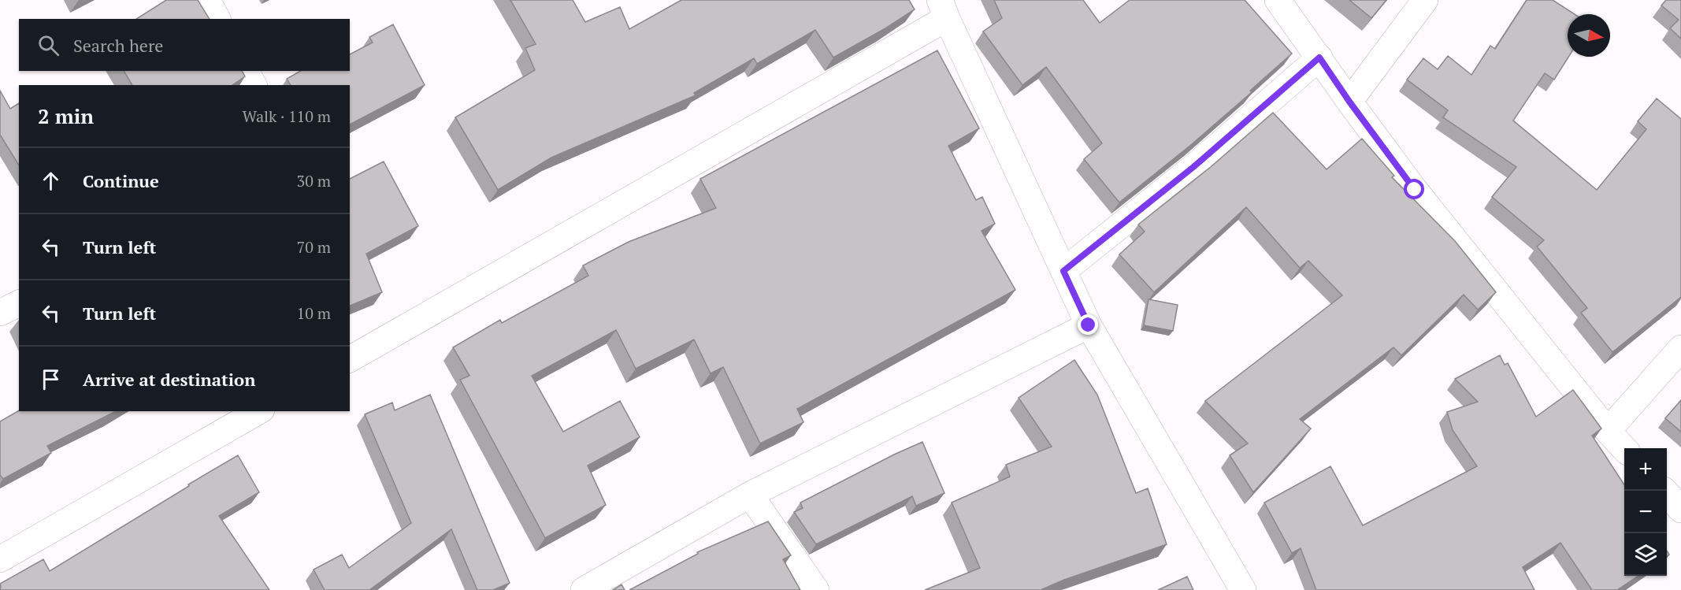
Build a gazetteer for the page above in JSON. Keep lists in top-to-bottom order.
{
  "north": "right",
  "page": {
    "search": "Search here",
    "heading": ["2 min", "Walk · 110 m"],
    "list": [
      ["Continue", "30 m"],
      ["Turn left", "70 m"],
      ["Turn left", "10 m"],
      "Arrive at destination"
    ],
    "map_buttons": ["+", "−"]
  }
}
